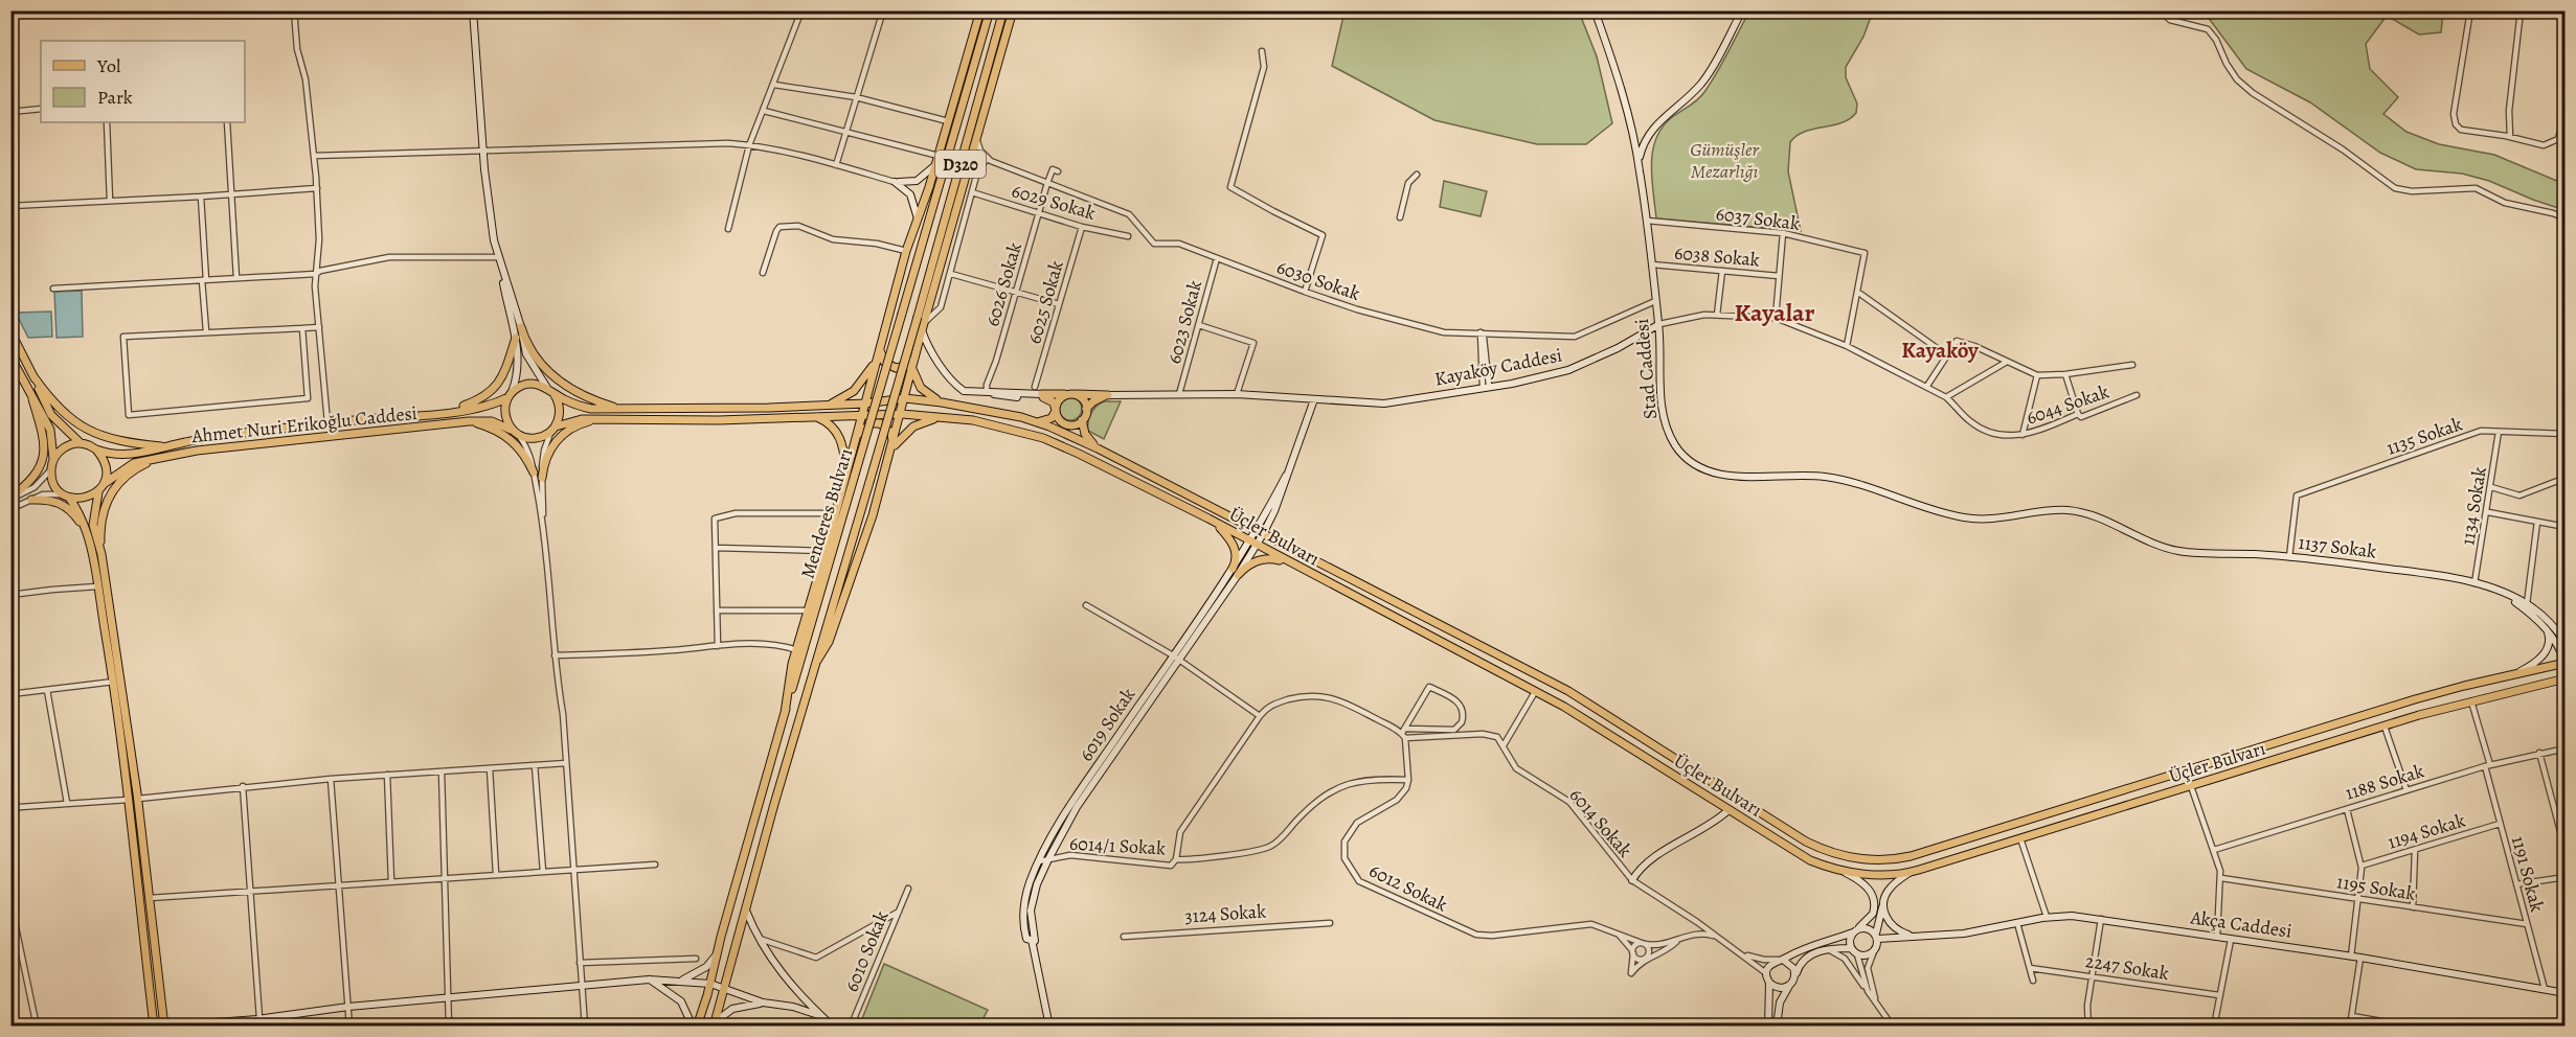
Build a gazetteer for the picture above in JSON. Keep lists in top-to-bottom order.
{
  "streets": {
    "main road": [
      "D320",
      "Ahmet Nuri Erikoğlu Caddesi",
      "Menderes Bulvarı",
      "Üçler Bulvarı"
    ],
    "street": [
      "6029 Sokak",
      "6037 Sokak",
      "6038 Sokak",
      "6030 Sokak",
      "6026 Sokak",
      "6025 Sokak",
      "6023 Sokak",
      "Kayaköy Caddesi",
      "Stad Caddesi",
      "6044 Sokak",
      "1135 Sokak",
      "1134 Sokak",
      "1137 Sokak",
      "6019 Sokak",
      "1188 Sokak",
      "6014 Sokak",
      "1194 Sokak",
      "6014/1 Sokak",
      "1191 Sokak",
      "6012 Sokak",
      "1195 Sokak",
      "3124 Sokak",
      "Akça Caddesi",
      "6010 Sokak",
      "2247 Sokak"
    ]
  },
  "crossings": [
    ["6029 Sokak", "6026 Sokak"],
    ["6029 Sokak", "6025 Sokak"],
    ["6037 Sokak", "Stad Caddesi"],
    ["6038 Sokak", "Stad Caddesi"],
    ["6030 Sokak", "6026 Sokak"],
    ["6030 Sokak", "6023 Sokak"],
    ["6030 Sokak", "Stad Caddesi"],
    ["6023 Sokak", "Kayaköy Caddesi"],
    ["Kayaköy Caddesi", "Stad Caddesi"],
    ["Kayaköy Caddesi", "6044 Sokak"],
    ["Kayaköy Caddesi", "6019 Sokak"],
    ["Stad Caddesi", "1137 Sokak"],
    ["1135 Sokak", "1134 Sokak"],
    ["1135 Sokak", "1137 Sokak"],
    ["1134 Sokak", "1137 Sokak"],
    ["Üçler Bulvarı", "6019 Sokak"],
    ["Üçler Bulvarı", "1191 Sokak"],
    ["6019 Sokak", "6014/1 Sokak"],
    ["1188 Sokak", "1191 Sokak"],
    ["6014 Sokak", "6012 Sokak"],
    ["1194 Sokak", "1191 Sokak"],
    ["1191 Sokak", "1195 Sokak"],
    ["1191 Sokak", "Akça Caddesi"]
  ],
  "districts": ["Kayalar", "Kayaköy"],
  "parks": ["Gümüşler Mezarlığı"],
  "legend": ["Yol", "Park"]
}
